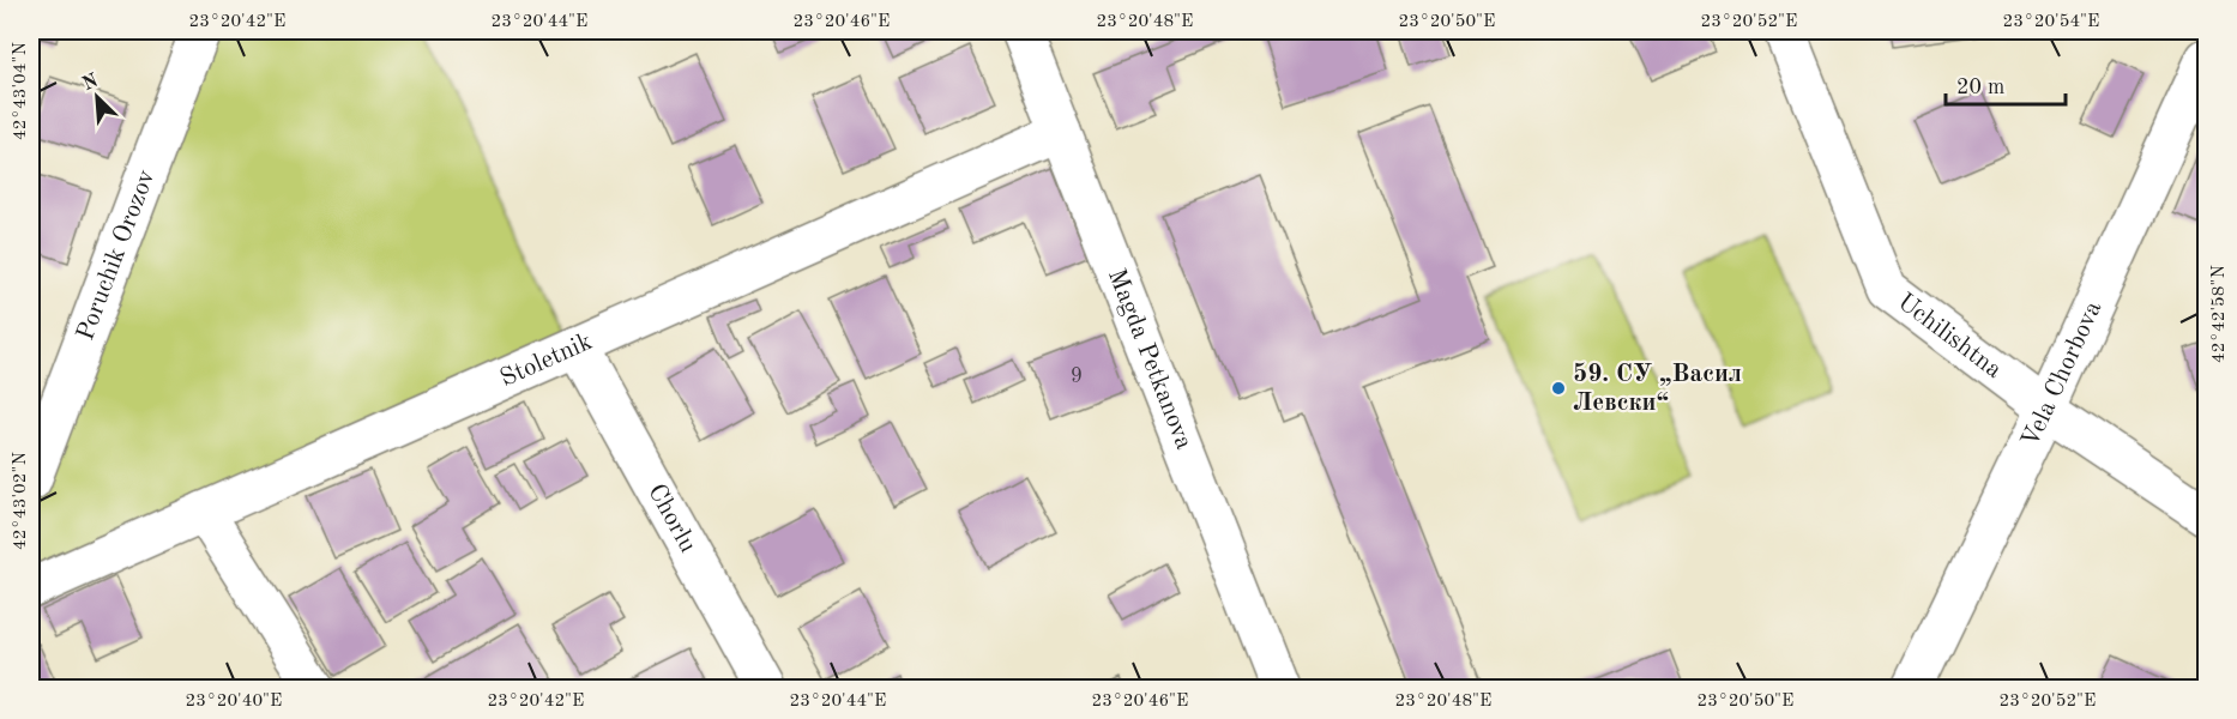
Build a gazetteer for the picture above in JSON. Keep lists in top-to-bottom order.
{
  "streets": {
    "street": [
      "Poruchik Orozov",
      "Uchilishtna",
      "Stoletnik",
      "Magda Petkanova",
      "Vela Chorbova",
      "Chorlu"
    ]
  },
  "crossings": [
    ["Uchilishtna", "Vela Chorbova"],
    ["Stoletnik", "Magda Petkanova"],
    ["Stoletnik", "Chorlu"]
  ],
  "places": ["59. СУ „Васил Левски“"],
  "house_numbers": ["9"],
  "scale_bar": "20 m",
  "north": "top left",
  "coordinates": [
    "23°20'42\"E",
    "23°20'44\"E",
    "23°20'46\"E",
    "23°20'48\"E",
    "23°20'50\"E",
    "23°20'52\"E",
    "23°20'54\"E",
    "42°43'04\"N",
    "42°42'58\"N",
    "42°43'02\"N",
    "23°20'40\"E"
  ]
}
